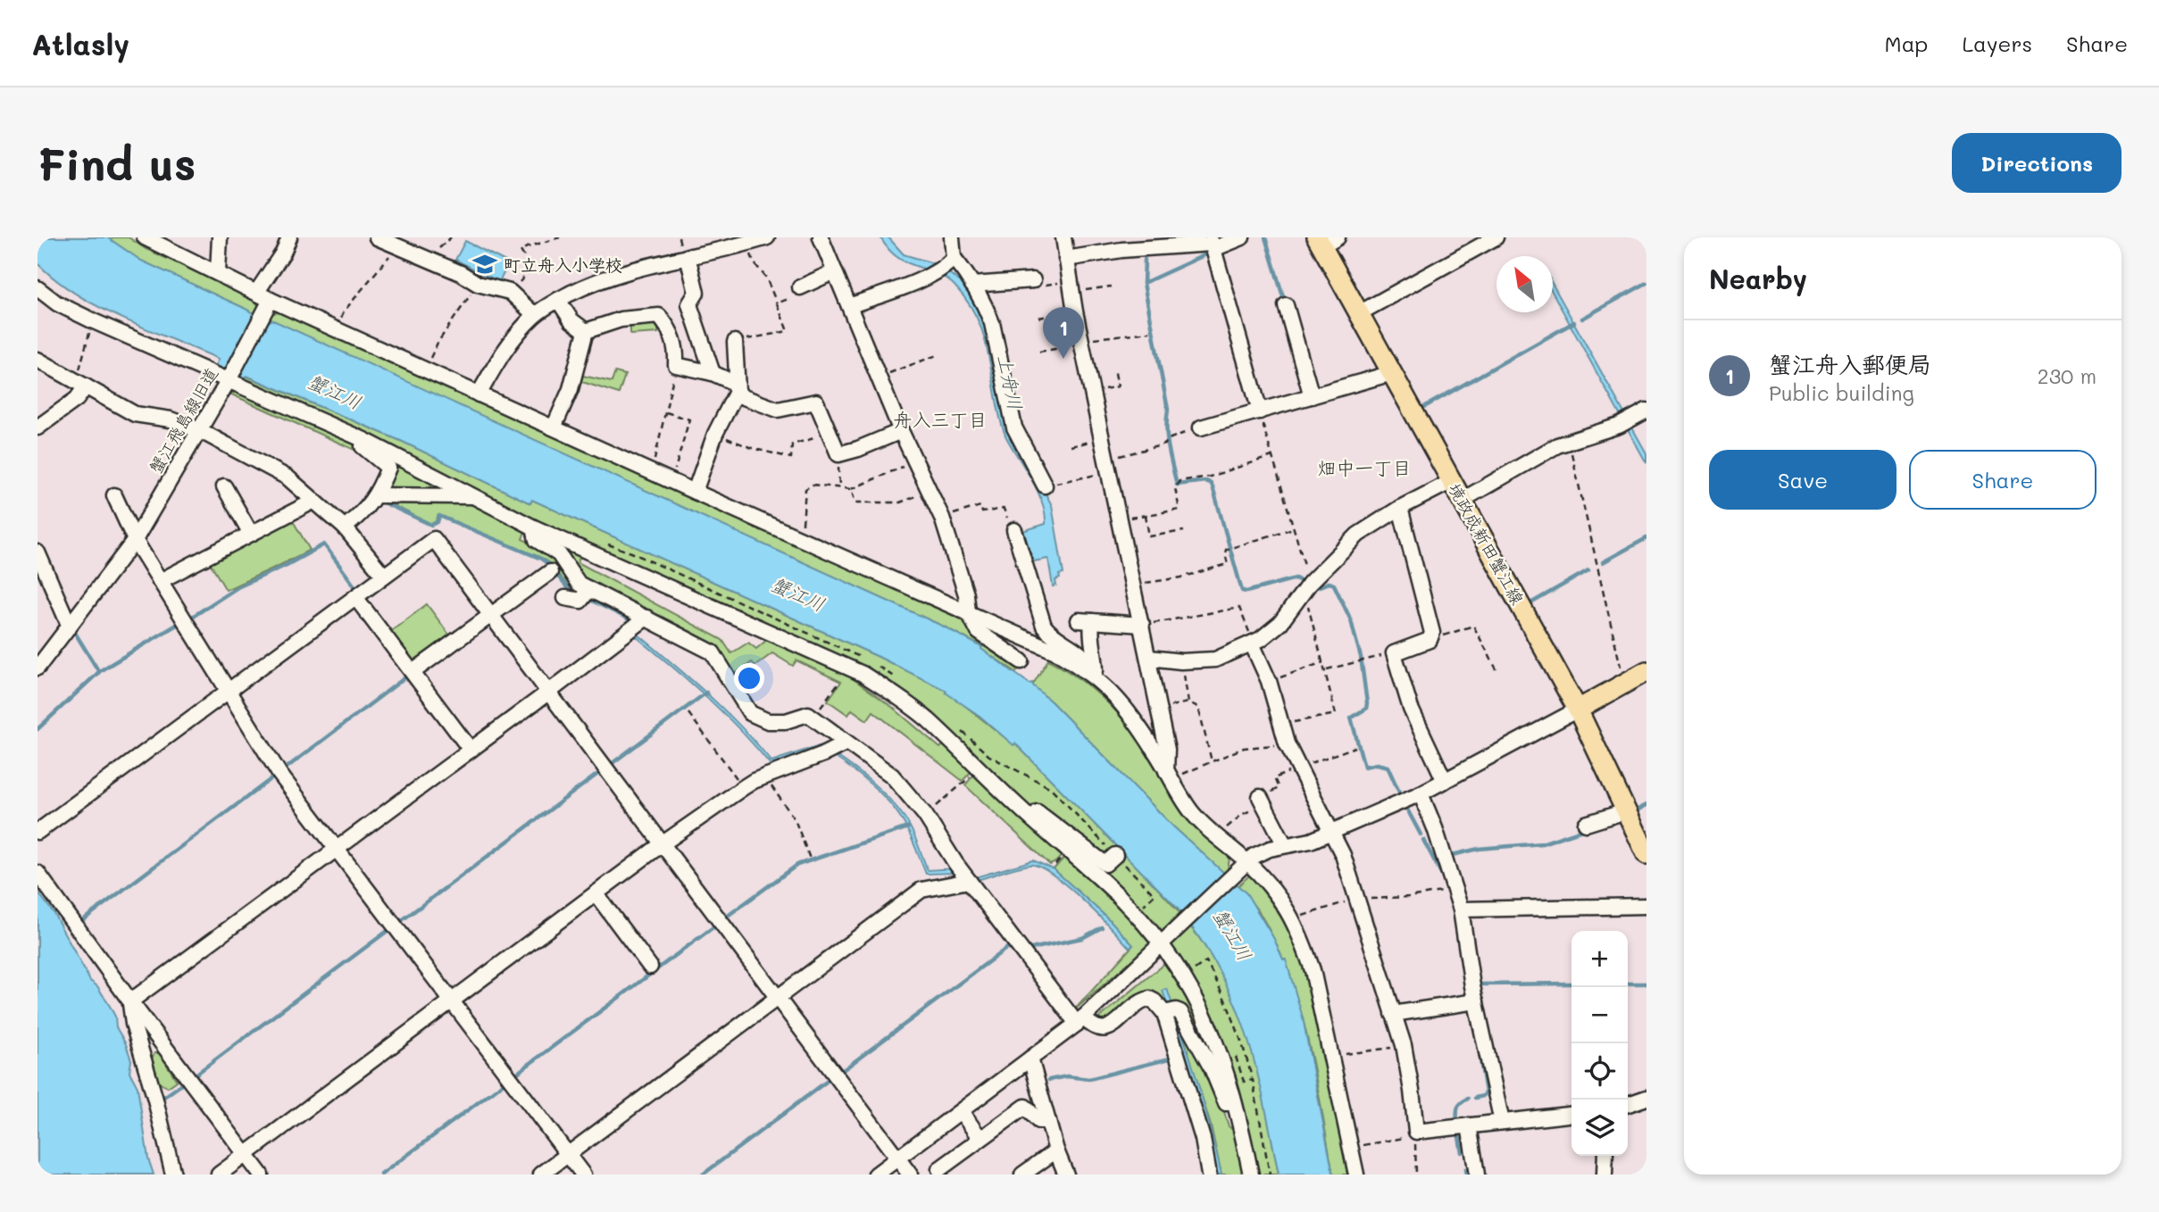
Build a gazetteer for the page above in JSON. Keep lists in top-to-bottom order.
{
  "streets": {
    "main road": ["境政成新田蟹江線"],
    "street": ["蟹江飛島線旧道"]
  },
  "districts": ["舟入三丁目", "畑中一丁目"],
  "water": ["上舟川", "蟹江川"],
  "places": {
    "school or university": ["町立舟入小学校"]
  },
  "north": "top left",
  "page": {
    "header": "Atlasly",
    "nav": ["Map", "Layers", "Share"],
    "buttons": [
      "Directions",
      ["Save", "Share"]
    ],
    "title": "Find us",
    "heading": "Nearby",
    "pins": "1",
    "list": [
      {
        "mark": "1",
        "name": "蟹江舟入郵便局",
        "note": "Public building",
        "value": "230 m"
      }
    ],
    "map_buttons": ["+", "−"]
  }
}
